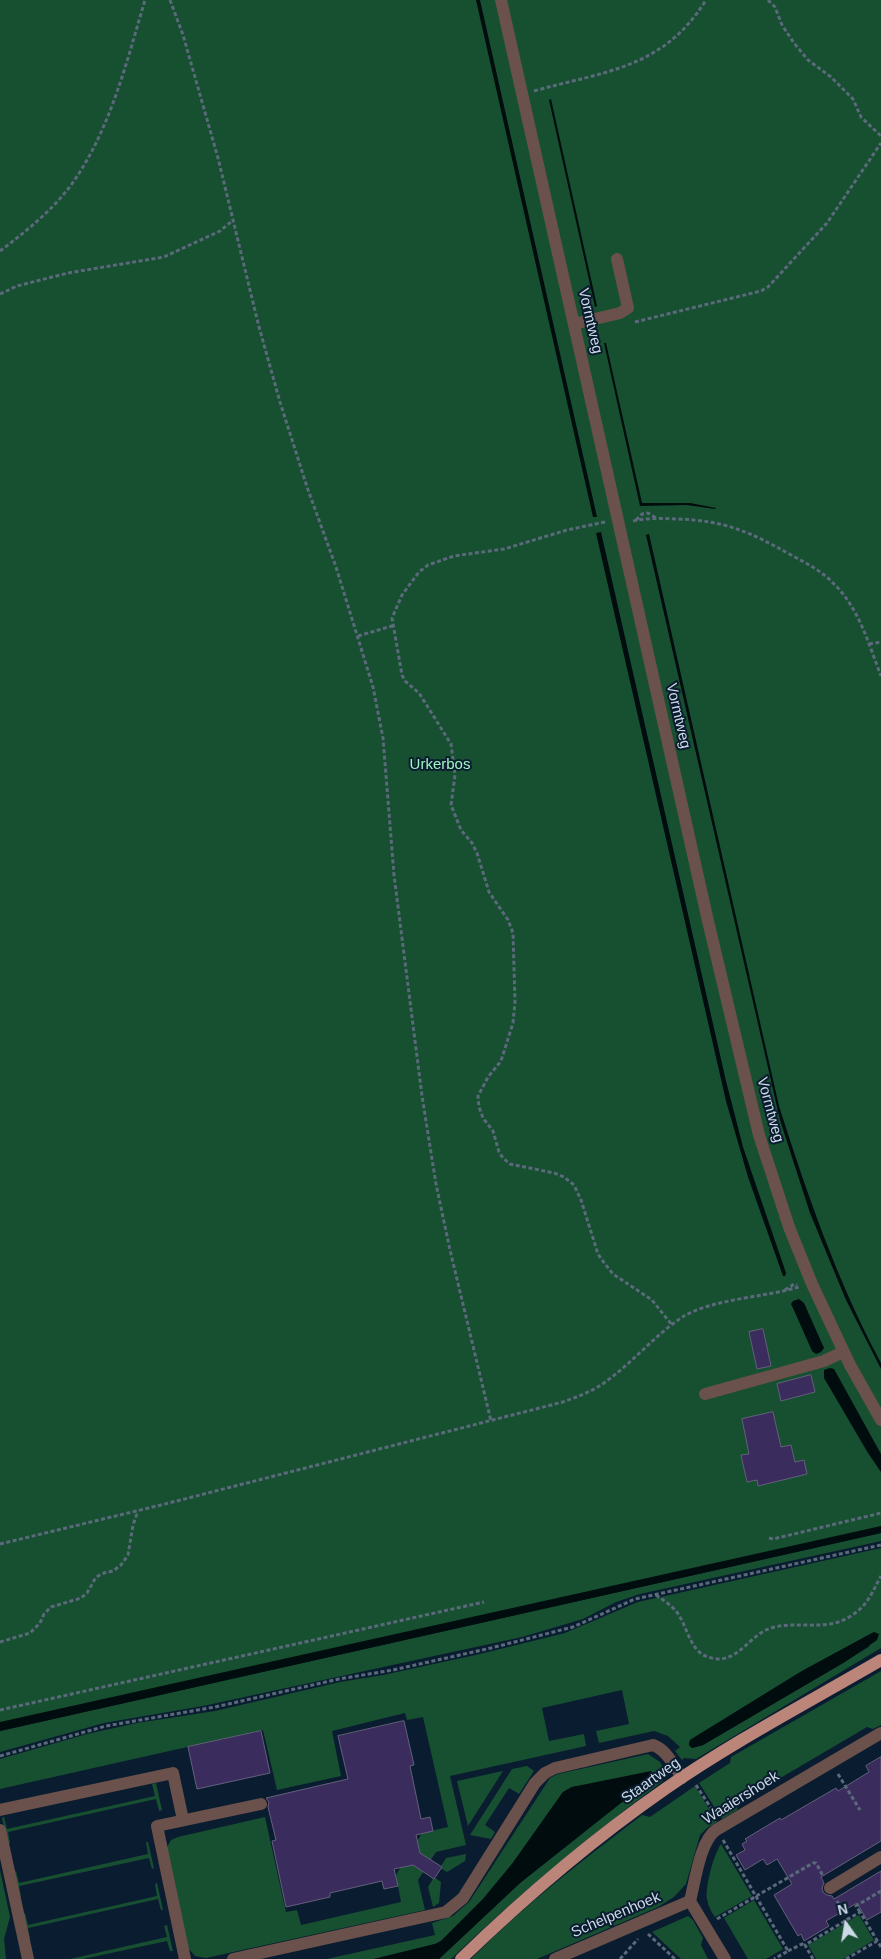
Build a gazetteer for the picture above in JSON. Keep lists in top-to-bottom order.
{
  "streets": {
    "main road": ["Staartweg"],
    "street": ["Vormtweg", "Waaiershoek", "Schelpenhoek"]
  },
  "crossings": [
    ["Waaiershoek", "Schelpenhoek"]
  ],
  "parks": ["Urkerbos"],
  "north": "top"
}
